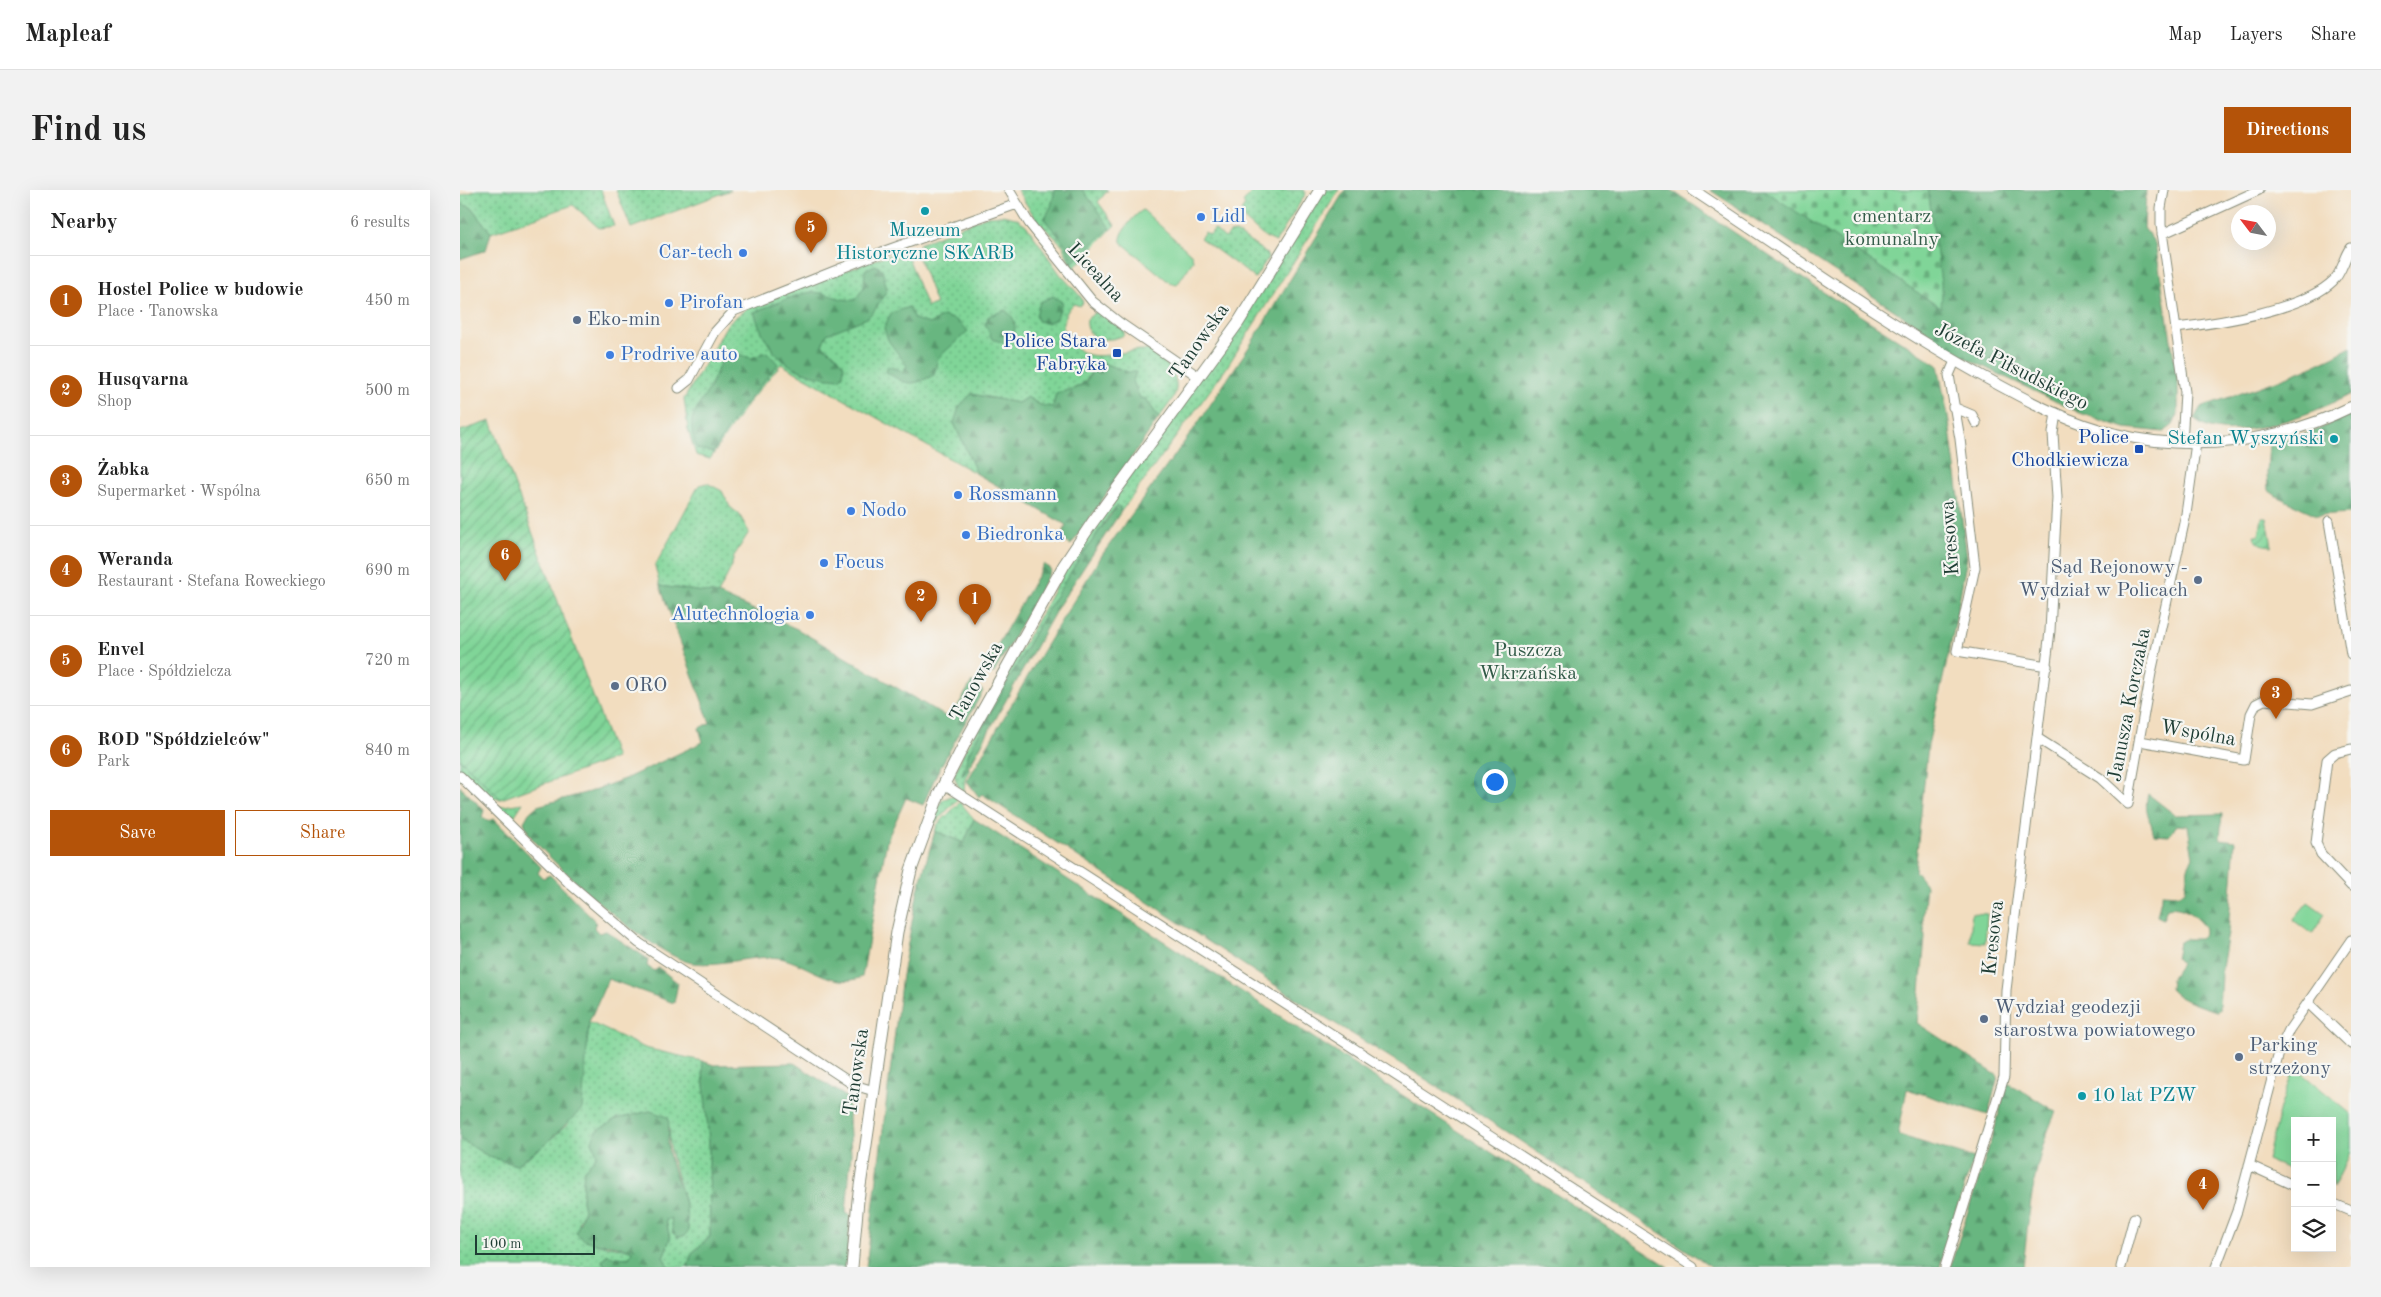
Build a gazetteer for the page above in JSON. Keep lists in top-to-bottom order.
{
  "streets": {
    "main road": ["Tanowska"],
    "street": [
      "Licealna",
      "Józefa Piłsudskiego",
      "Kresowa",
      "Janusza Korczaka",
      "Wspólna"
    ]
  },
  "crossings": [
    ["Licealna", "Tanowska"],
    ["Józefa Piłsudskiego", "Kresowa"],
    ["Józefa Piłsudskiego", "Janusza Korczaka"],
    ["Kresowa", "Janusza Korczaka"],
    ["Janusza Korczaka", "Wspólna"]
  ],
  "parks": ["cmentarz komunalny", "Puszcza Wkrzańska"],
  "places": {
    "other": [
      "Muzeum Historyczne SKARB",
      "Lidl",
      "Car-tech",
      "Pirofan",
      "Eko-min",
      "Prodrive auto",
      "Stefan Wyszyński",
      "Rossmann",
      "Nodo",
      "Biedronka",
      "Focus",
      "Sąd Rejonowy - Wydział w Policach",
      "Alutechnologia",
      "ORO",
      "Wydział geodezji starostwa powiatowego",
      "Parking strzeżony",
      "10 lat PZW"
    ],
    "transit": ["Police Stara Fabryka", "Police Chodkiewicza"]
  },
  "scale_bar": "100 m",
  "north": "top left",
  "page": {
    "header": "Mapleaf",
    "nav": ["Map", "Layers", "Share"],
    "buttons": [
      "Directions",
      ["Save", "Share"]
    ],
    "title": "Find us",
    "heading": ["Nearby", "6 results"],
    "pins": [
      "5",
      "6",
      "2",
      "1",
      "3",
      "4"
    ],
    "list": [
      {
        "mark": "1",
        "name": "Hostel Police w budowie",
        "note": "Place · Tanowska",
        "value": "450 m"
      },
      {
        "mark": "2",
        "name": "Husqvarna",
        "note": "Shop",
        "value": "500 m"
      },
      {
        "mark": "3",
        "name": "Żabka",
        "note": "Supermarket · Wspólna",
        "value": "650 m"
      },
      {
        "mark": "4",
        "name": "Weranda",
        "note": "Restaurant · Stefana Roweckiego",
        "value": "690 m"
      },
      {
        "mark": "5",
        "name": "Envel",
        "note": "Place · Spółdzielcza",
        "value": "720 m"
      },
      {
        "mark": "6",
        "name": "ROD \"Spółdzielców\"",
        "note": "Park",
        "value": "840 m"
      }
    ],
    "map_buttons": ["+", "−"],
    "scale": "100 m"
  }
}
